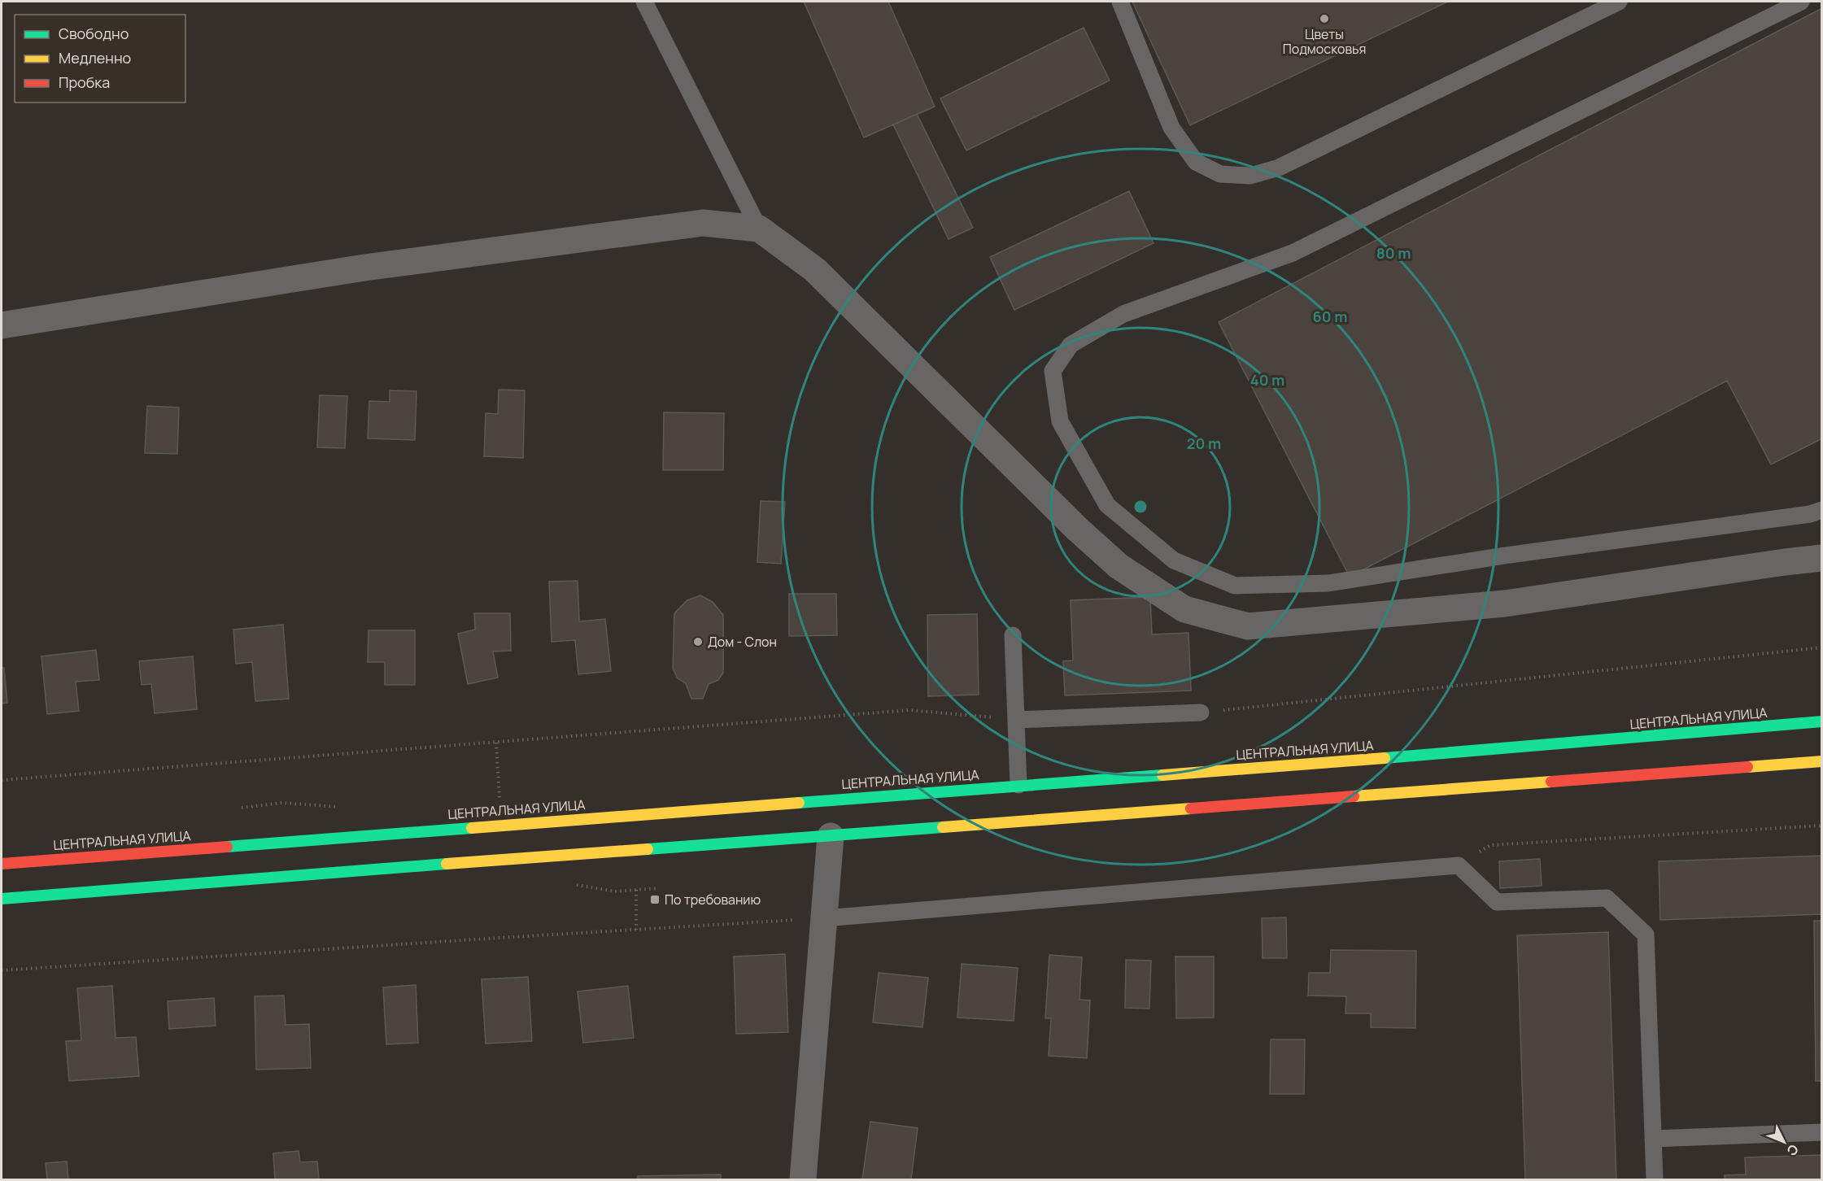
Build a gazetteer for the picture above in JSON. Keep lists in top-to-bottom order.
{
  "streets": {
    "main road": ["ЦЕНТРАЛЬНАЯ УЛИЦА"]
  },
  "places": {
    "other": ["Цветы Подмосковья", "Дом - Слон"],
    "transit": ["По требованию"]
  },
  "legend": ["Свободно", "Медленно", "Пробка"],
  "north": "bottom right",
  "rings": [
    "80 m",
    "60 m",
    "40 m",
    "20 m"
  ]
}
